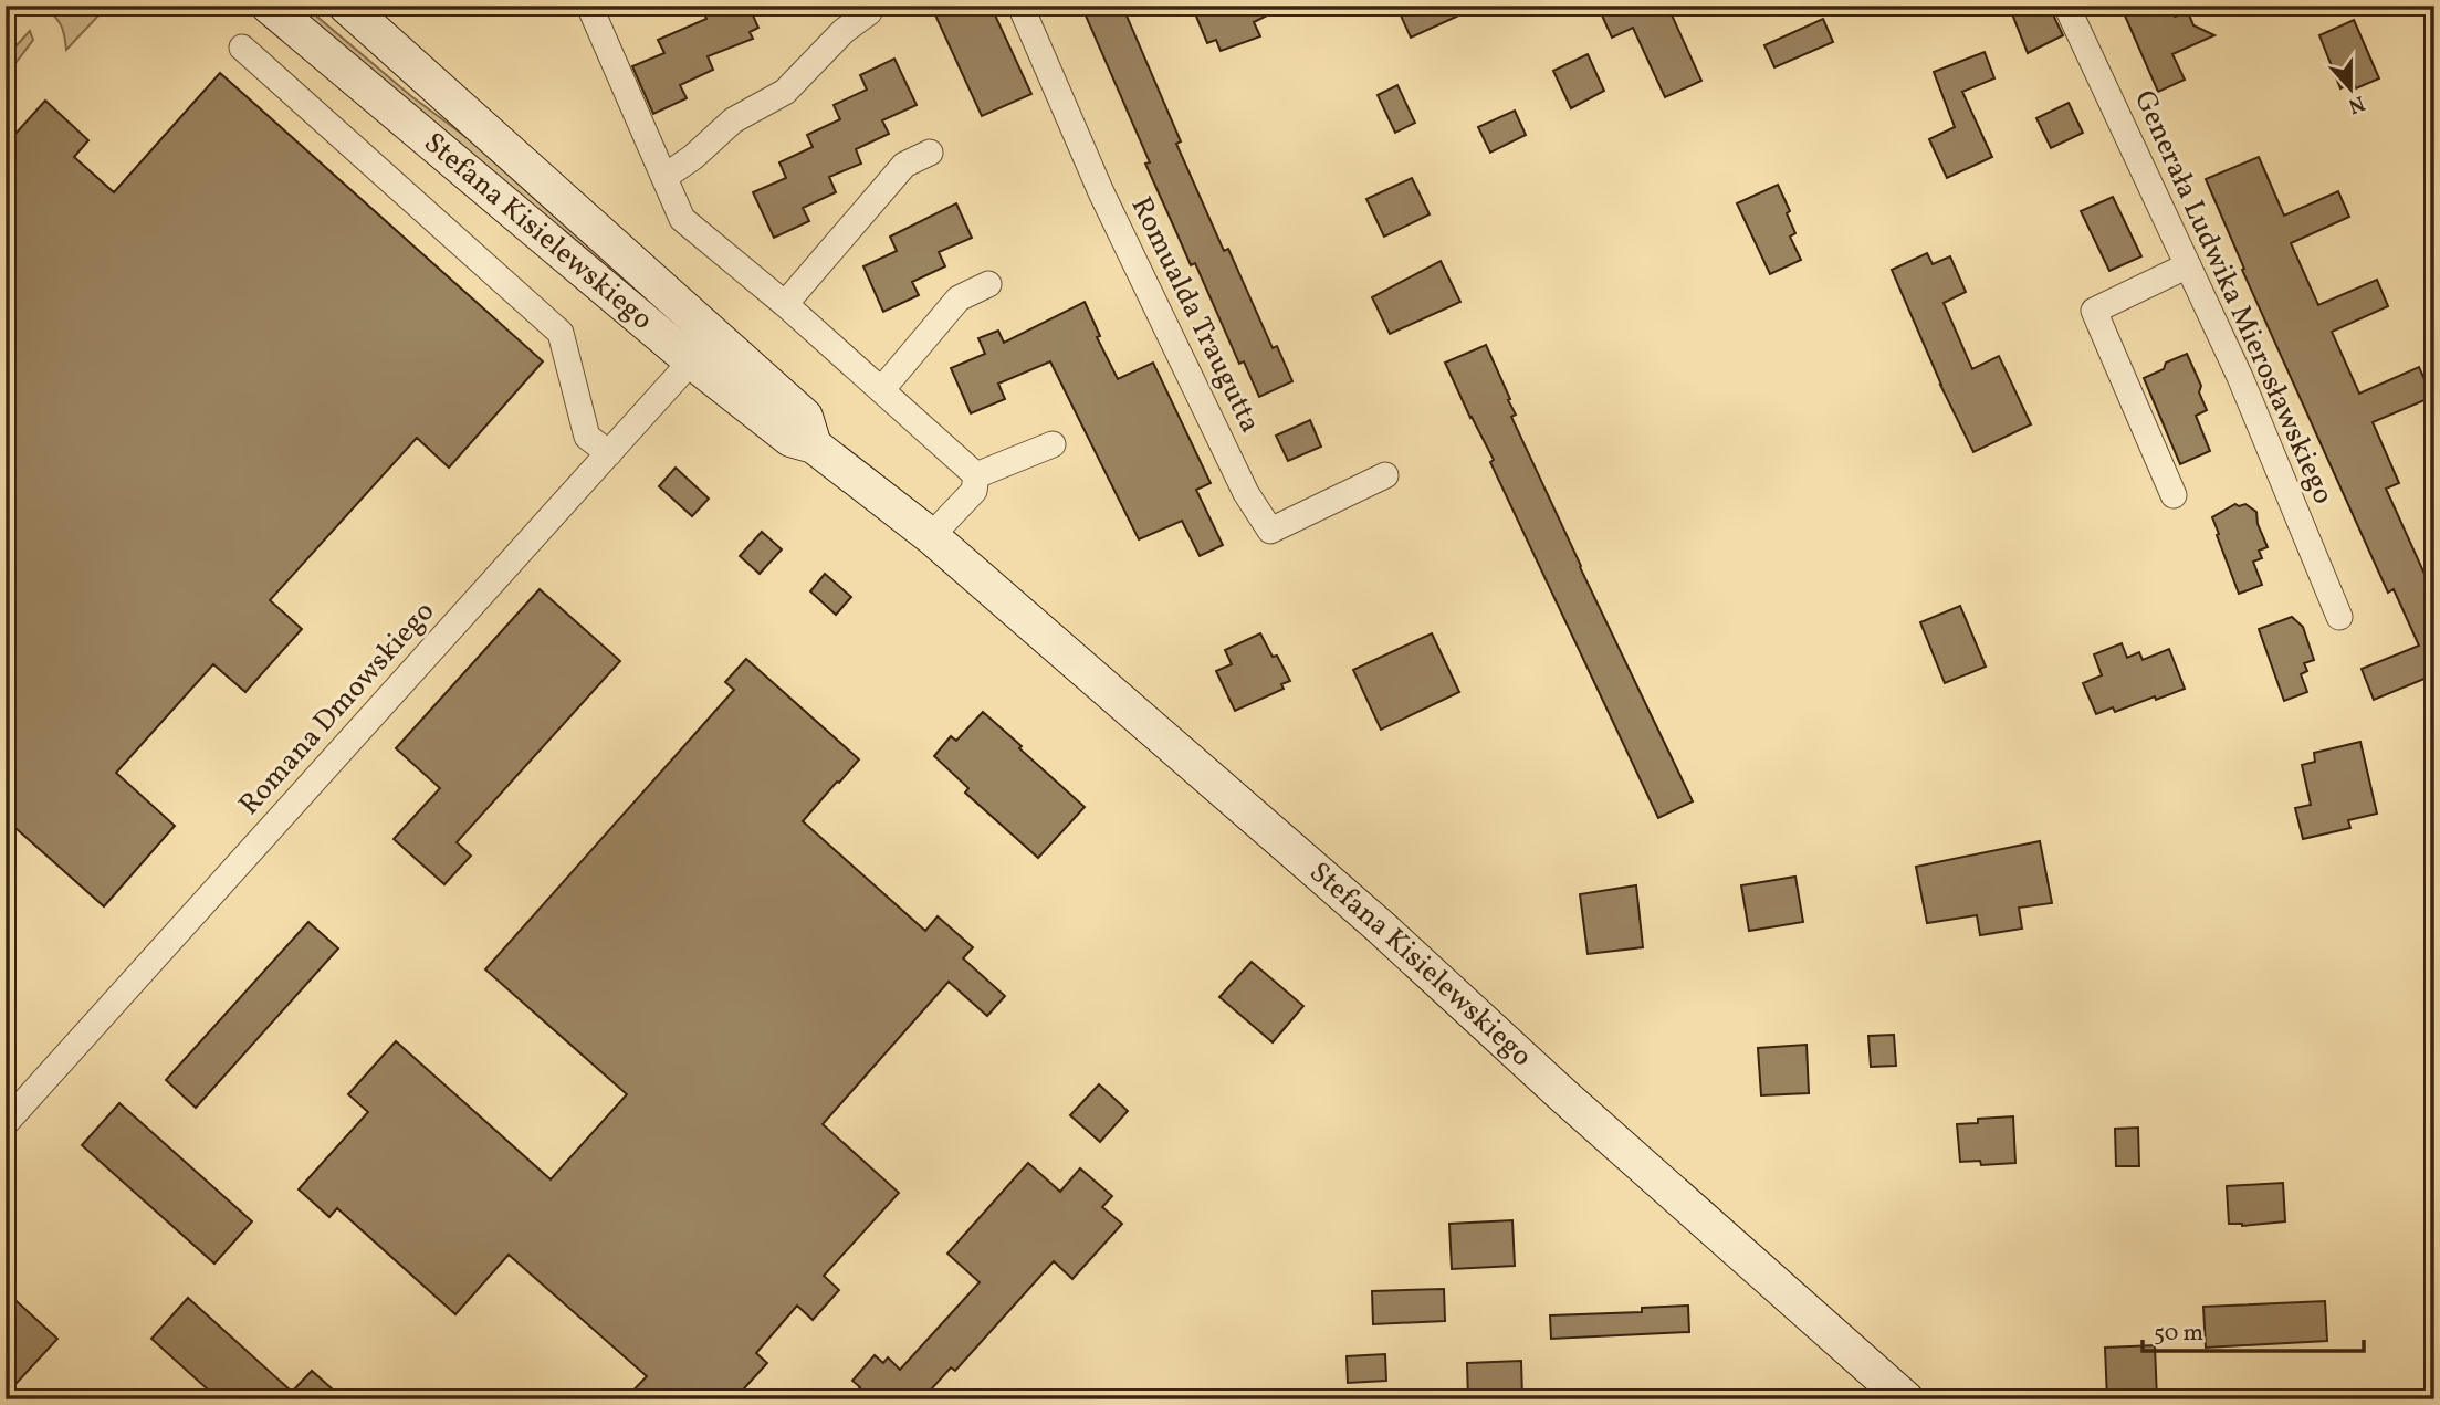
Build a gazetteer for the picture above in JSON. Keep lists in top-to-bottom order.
{
  "streets": {
    "main road": ["Stefana Kisielewskiego"],
    "street": ["Generała Ludwika Mierosławskiego", "Romualda Traugutta", "Romana Dmowskiego"]
  },
  "crossings": [
    ["Stefana Kisielewskiego", "Romana Dmowskiego"]
  ],
  "scale_bar": "50 m",
  "north": "bottom"
}
